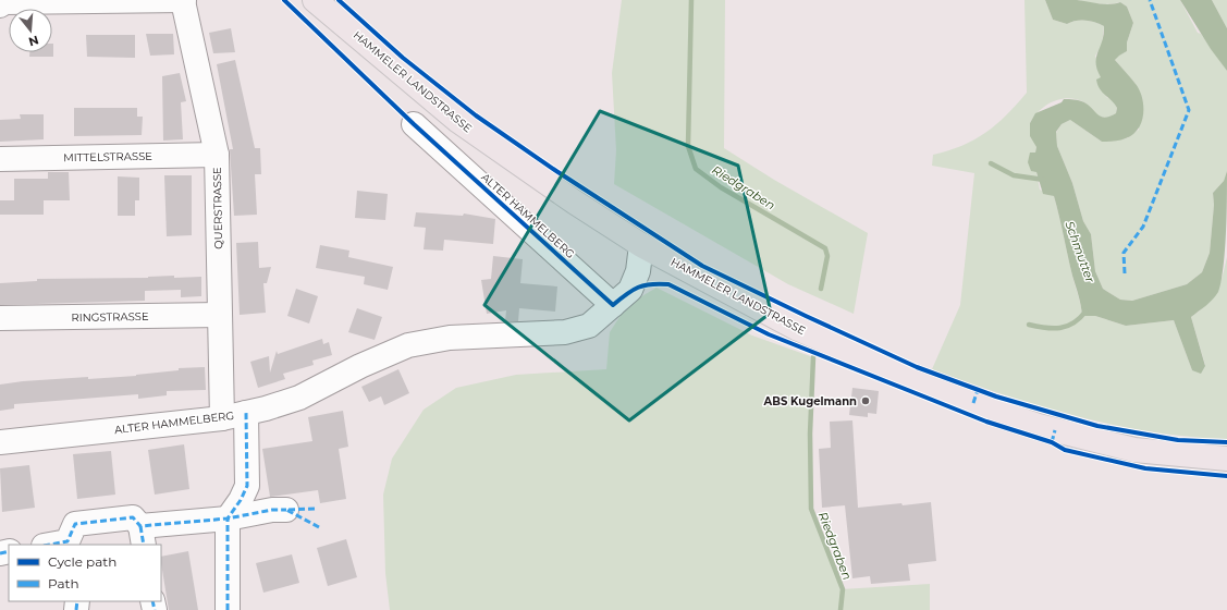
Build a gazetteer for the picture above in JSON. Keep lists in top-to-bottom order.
{
  "streets": {
    "main road": ["HAMMELER LANDSTRASSE"],
    "street": [
      "MITTELSTRASSE",
      "QUERSTRASSE",
      "ALTER HAMMELBERG",
      "RINGSTRASSE"
    ]
  },
  "crossings": [
    ["HAMMELER LANDSTRASSE", "ALTER HAMMELBERG"],
    ["MITTELSTRASSE", "QUERSTRASSE"],
    ["QUERSTRASSE", "ALTER HAMMELBERG"],
    ["QUERSTRASSE", "RINGSTRASSE"]
  ],
  "water": ["Riedgraben", "Schmutter"],
  "places": ["ABS Kugelmann"],
  "legend": ["Cycle path", "Path"],
  "north": "bottom"
}
